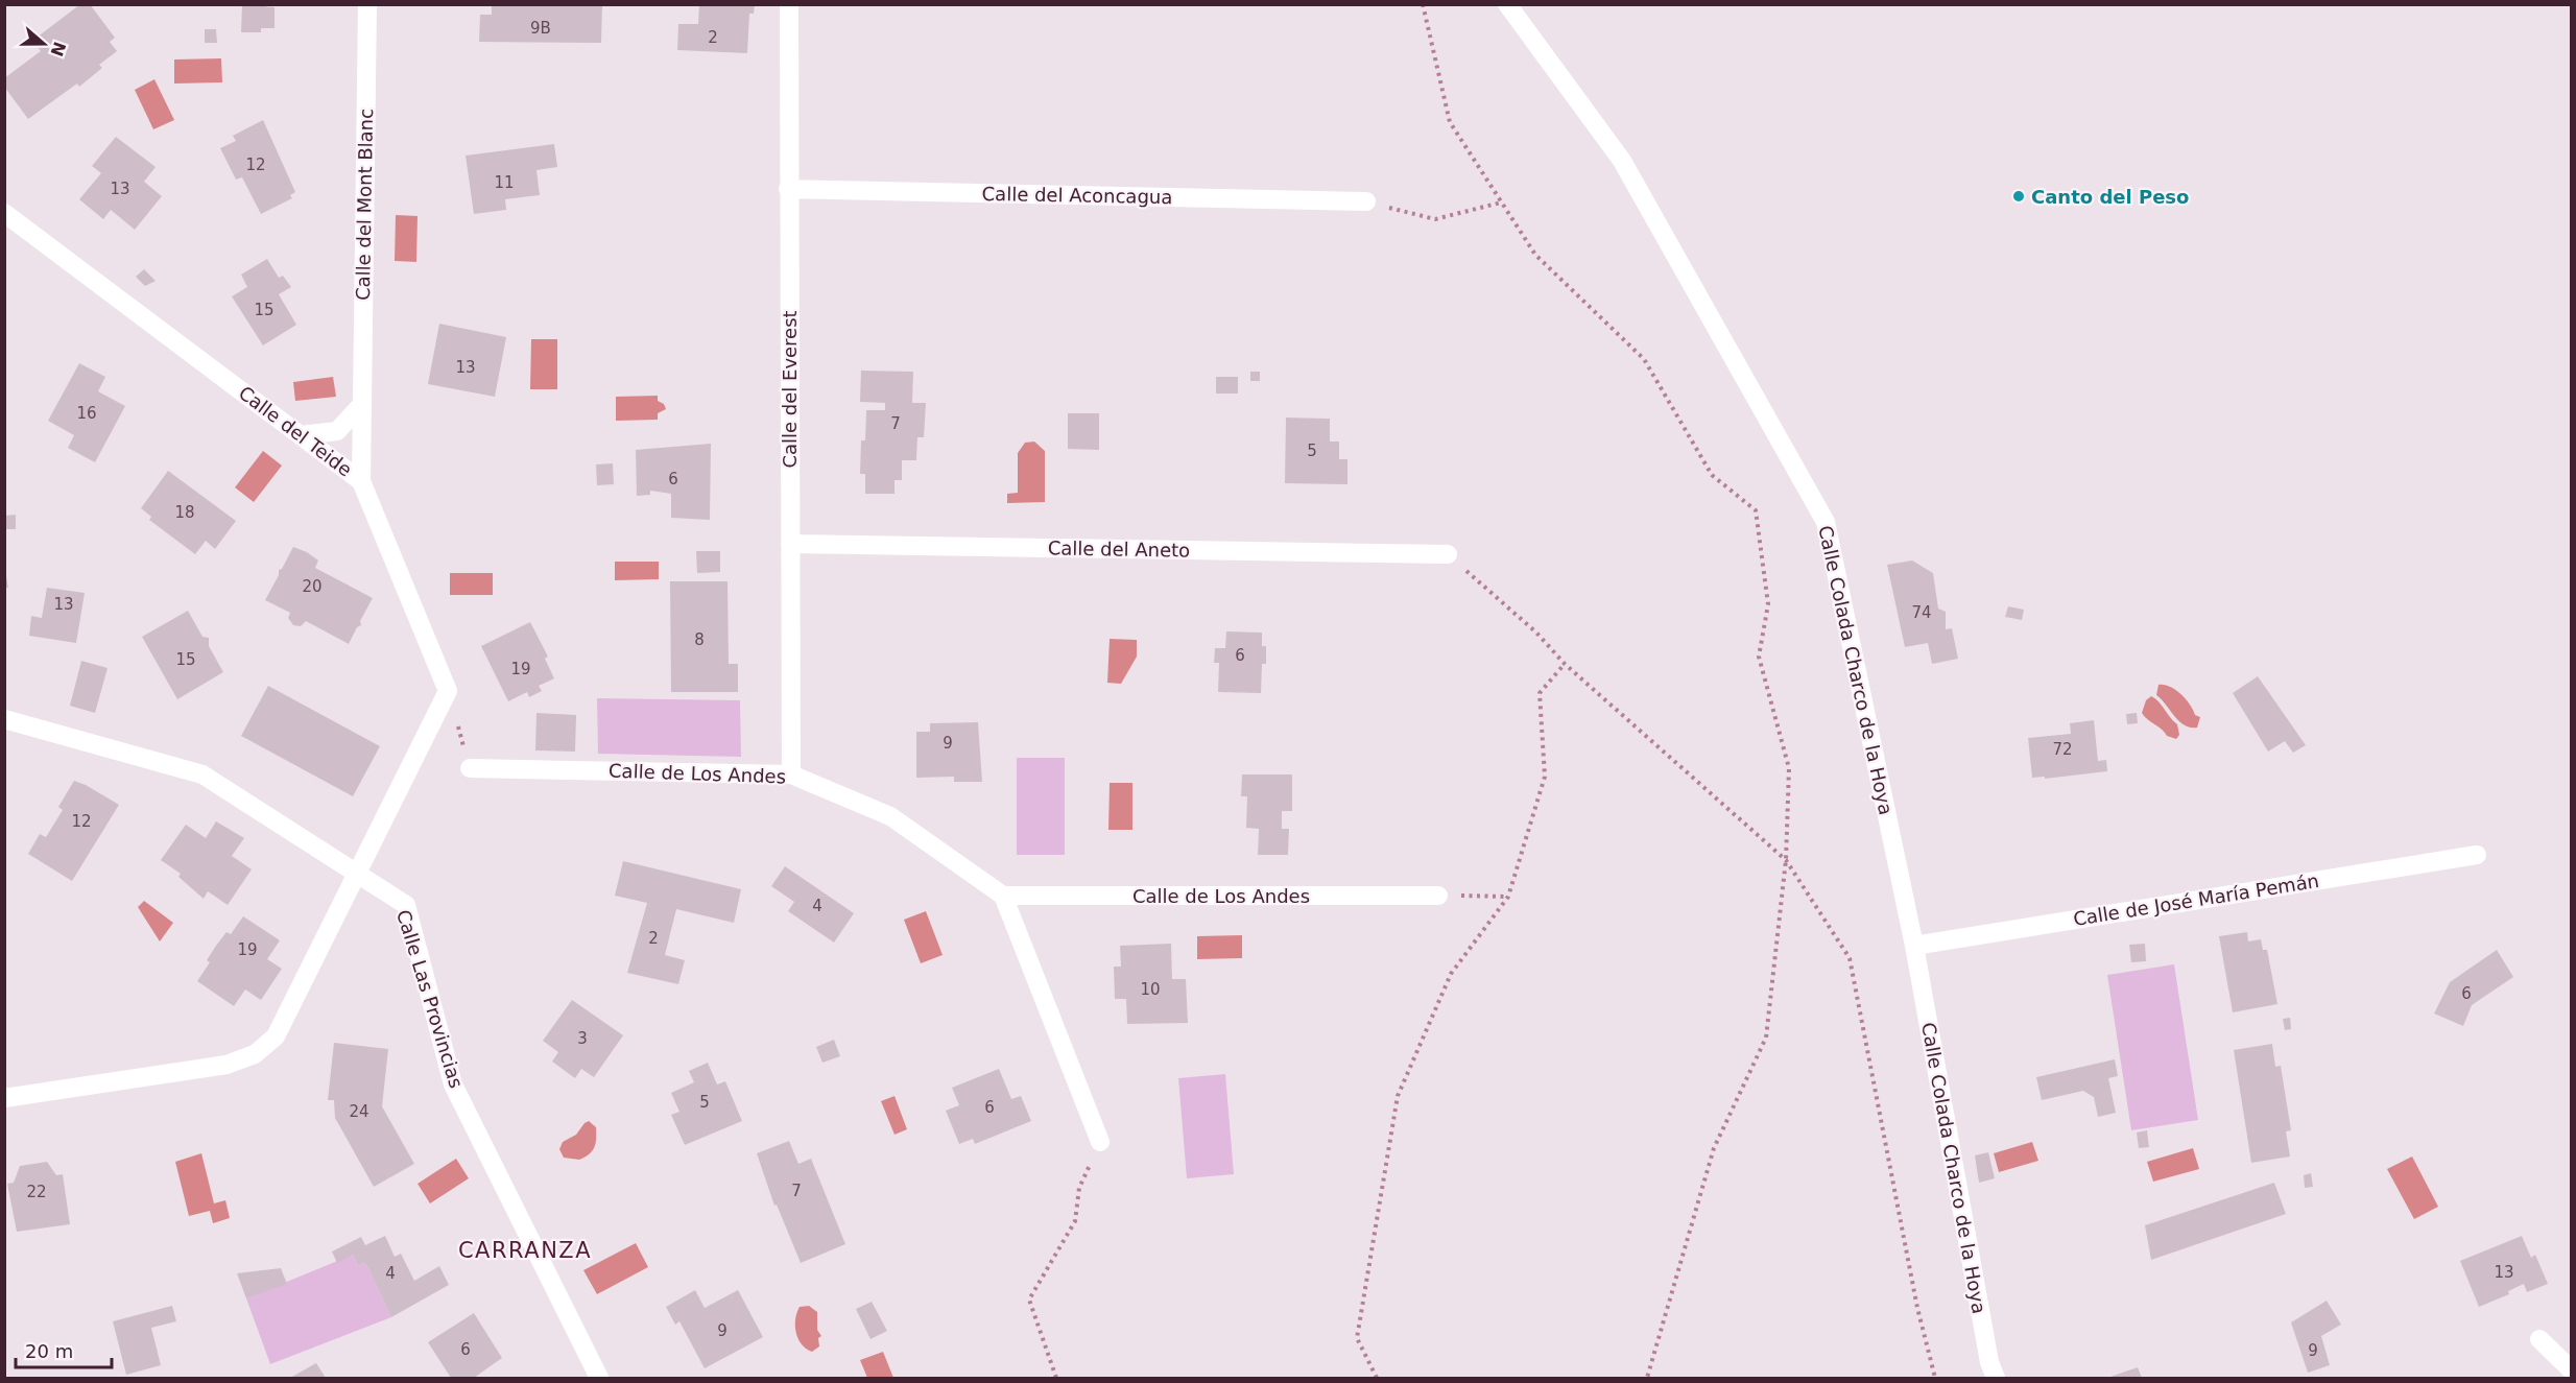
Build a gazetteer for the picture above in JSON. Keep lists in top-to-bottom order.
{
  "streets": {
    "street": [
      "Calle del Aconcagua",
      "Calle del Mont Blanc",
      "Calle del Everest",
      "Calle del Teide",
      "Calle del Aneto",
      "Calle Colada Charco de la Hoya",
      "Calle de Los Andes",
      "Calle de José María Pemán",
      "Calle Las Provincias"
    ]
  },
  "crossings": [
    ["Calle del Aconcagua", "Calle del Everest"],
    ["Calle del Mont Blanc", "Calle del Teide"],
    ["Calle del Everest", "Calle del Aneto"],
    ["Calle del Everest", "Calle de Los Andes"],
    ["Calle del Teide", "Calle Las Provincias"],
    ["Calle Colada Charco de la Hoya", "Calle de José María Pemán"]
  ],
  "districts": ["CARRANZA"],
  "places": ["Canto del Peso"],
  "house_numbers": [
    "9B",
    "2",
    "12",
    "11",
    "13",
    "15",
    "13",
    "16",
    "7",
    "5",
    "6",
    "18",
    "20",
    "13",
    "74",
    "8",
    "6",
    "15",
    "19",
    "9",
    "72",
    "12",
    "4",
    "2",
    "19",
    "10",
    "6",
    "3",
    "5",
    "6",
    "24",
    "7",
    "22",
    "13",
    "4",
    "9",
    "6",
    "9"
  ],
  "scale_bar": "20 m",
  "north": "right"
}
